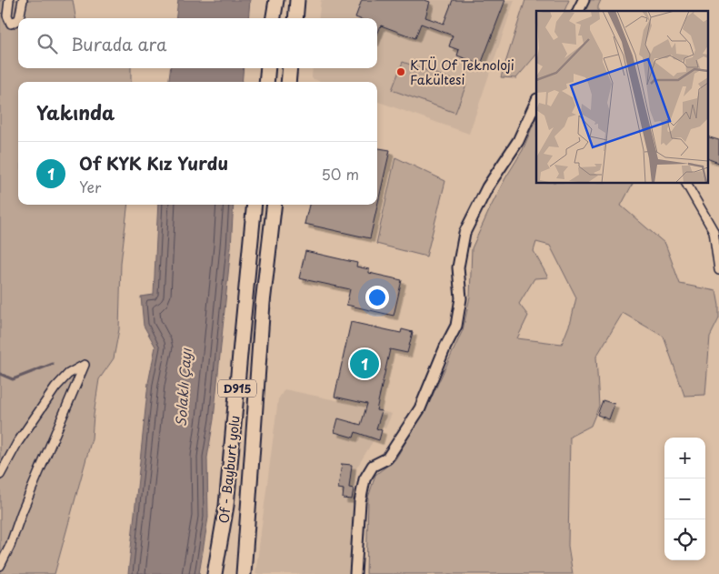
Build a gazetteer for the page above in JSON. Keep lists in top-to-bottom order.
{
  "streets": {
    "highway": ["D915", "Of - Bayburt yolu"]
  },
  "water": ["Solaklı Çayı"],
  "places": ["KTÜ Of Teknoloji Fakültesi"],
  "page": {
    "search": "Burada ara",
    "heading": "Yakında",
    "list": [
      {
        "mark": "1",
        "name": "Of KYK Kız Yurdu",
        "note": "Yer",
        "value": "50 m"
      }
    ],
    "pins": "1",
    "map_buttons": ["+", "−"]
  }
}
